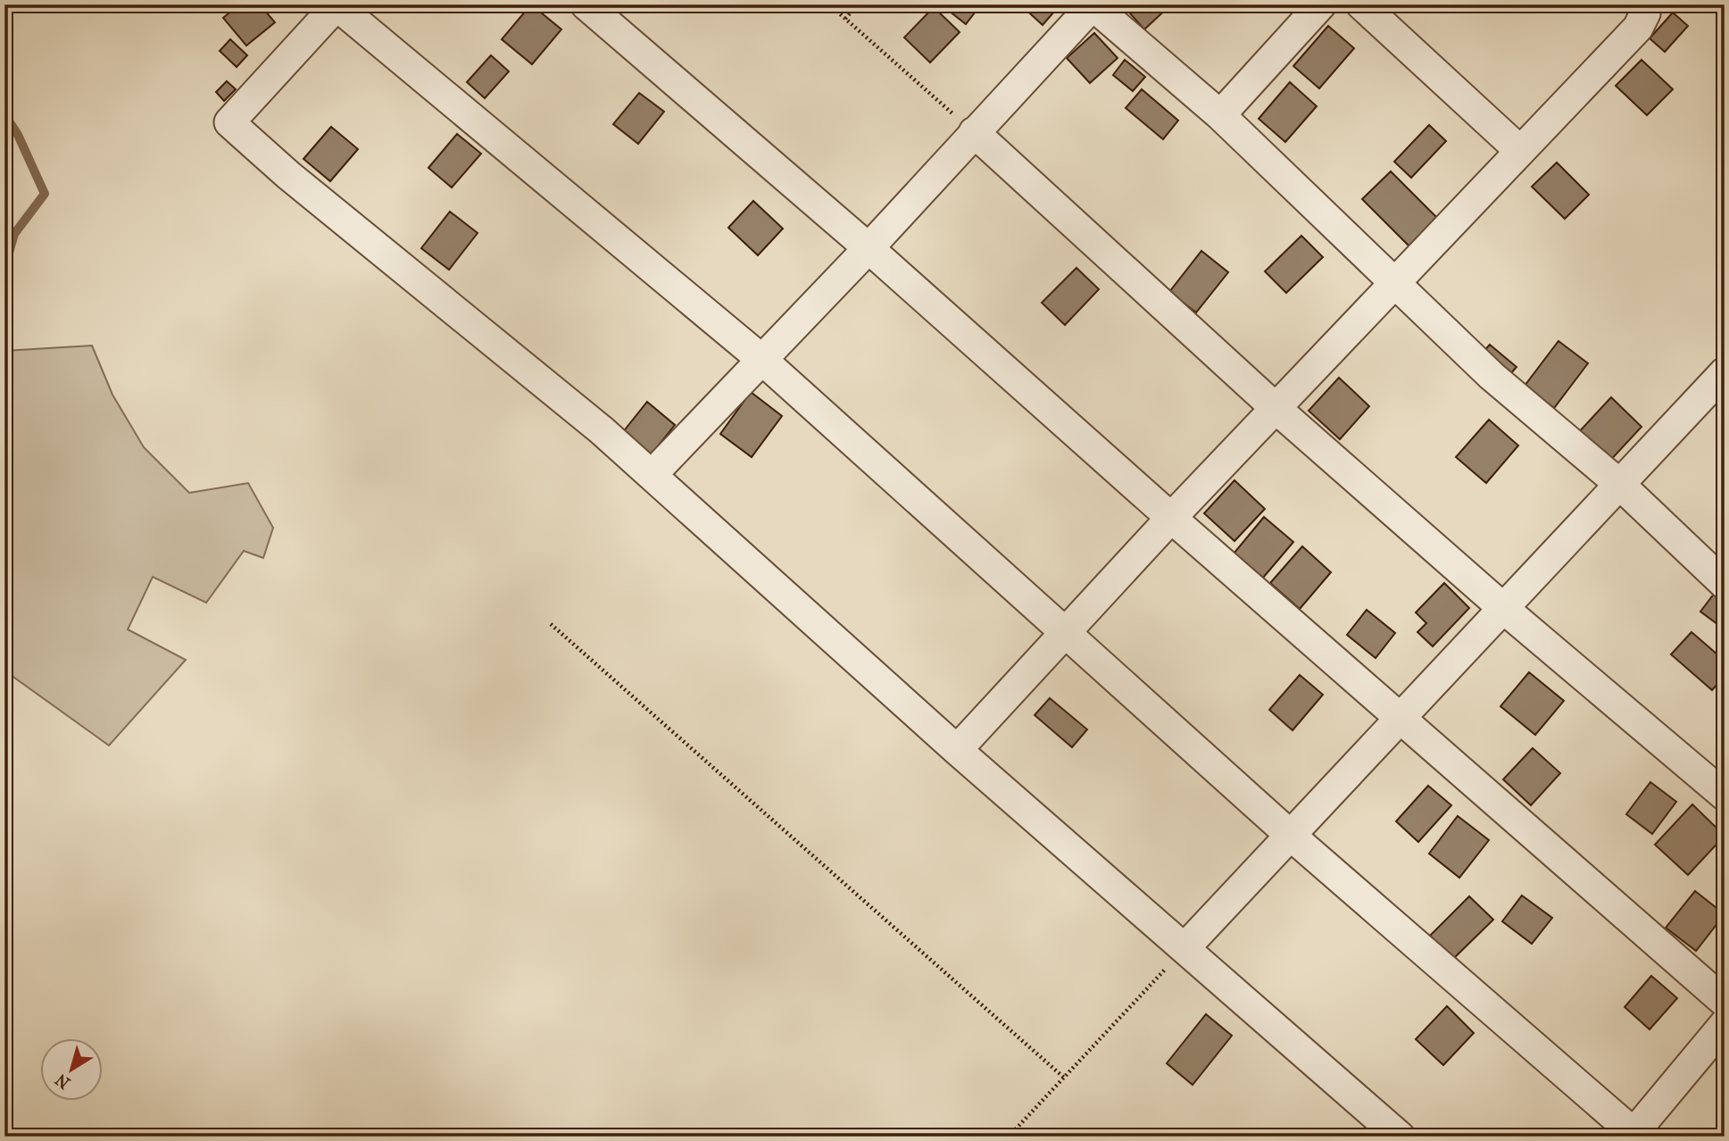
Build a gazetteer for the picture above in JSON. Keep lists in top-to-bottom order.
{
  "north": "bottom left"
}
